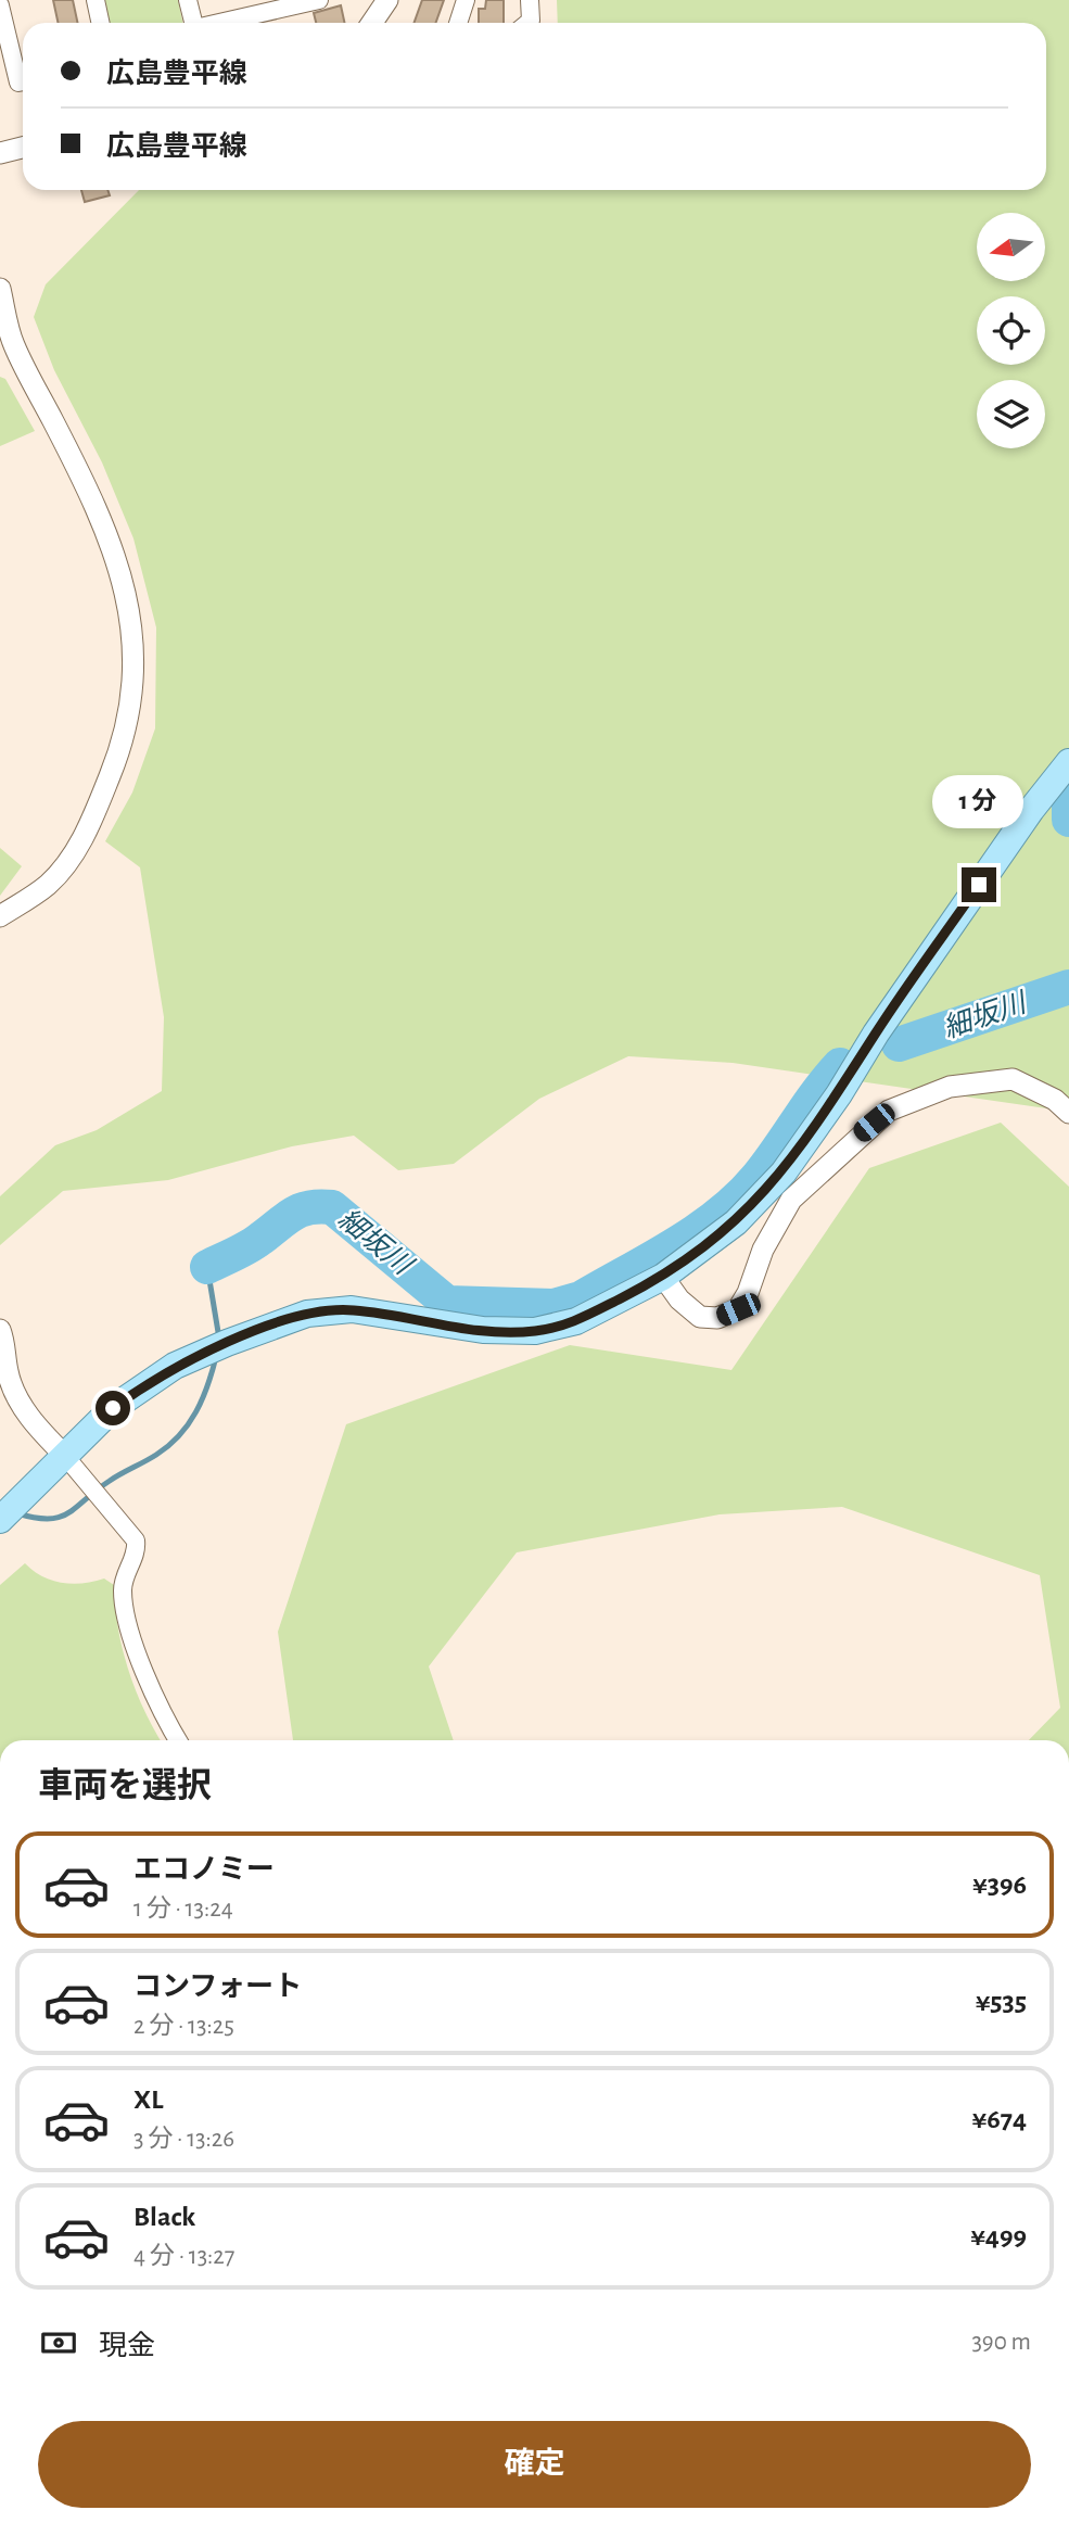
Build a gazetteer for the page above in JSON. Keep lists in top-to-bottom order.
{
  "water": ["細坂川"],
  "north": "left",
  "page": {
    "banner": ["広島豊平線", "広島豊平線"],
    "bubble": "1 分",
    "heading": "車両を選択",
    "list": [
      {
        "name": "エコノミー",
        "note": "1 分 · 13:24",
        "value": "¥396"
      },
      {
        "name": "コンフォート",
        "note": "2 分 · 13:25",
        "value": "¥535"
      },
      {
        "name": "XL",
        "note": "3 分 · 13:26",
        "value": "¥674"
      },
      {
        "name": "Black",
        "note": "4 分 · 13:27",
        "value": "¥499"
      }
    ],
    "pay": ["現金", "390 m"],
    "buttons": "確定"
  }
}
